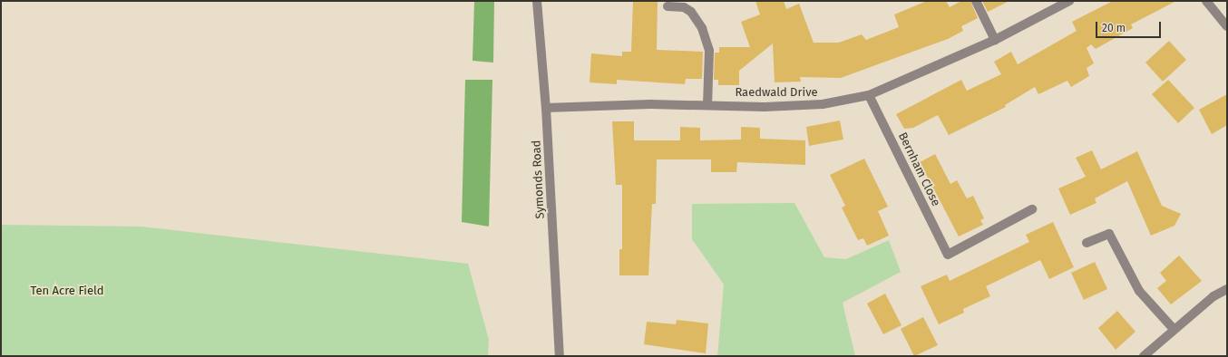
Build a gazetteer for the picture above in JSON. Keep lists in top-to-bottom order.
{
  "streets": {
    "street": ["Raedwald Drive", "Bernham Close", "Symonds Road"]
  },
  "crossings": [
    ["Raedwald Drive", "Bernham Close"],
    ["Raedwald Drive", "Symonds Road"]
  ],
  "parks": ["Ten Acre Field"],
  "scale_bar": "20 m"
}
